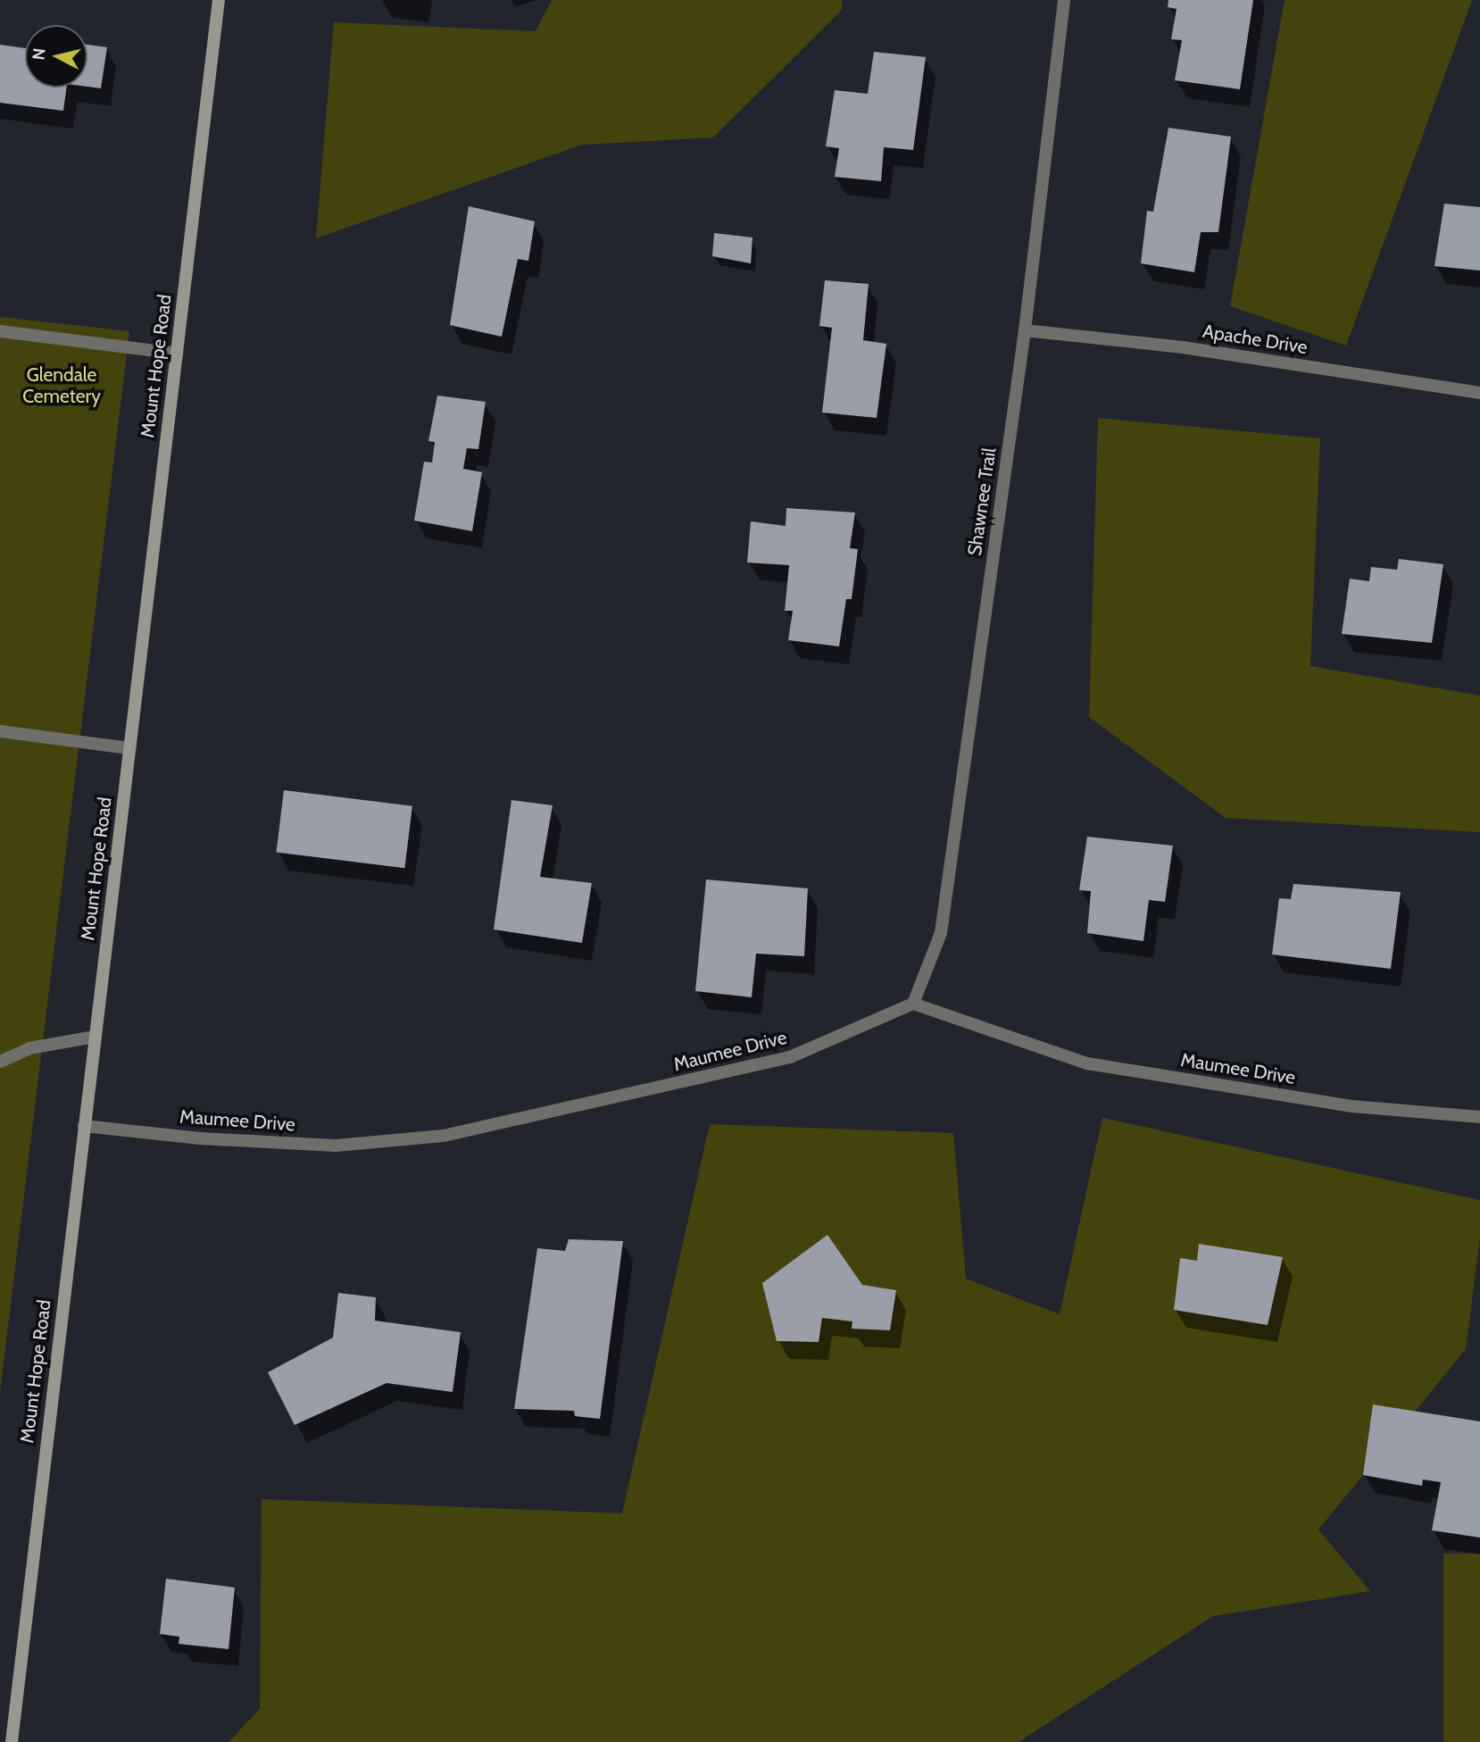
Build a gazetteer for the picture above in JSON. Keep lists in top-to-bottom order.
{
  "streets": {
    "street": [
      "Apache Drive",
      "Mount Hope Road",
      "Shawnee Trail",
      "Maumee Drive"
    ]
  },
  "crossings": [
    ["Apache Drive", "Shawnee Trail"],
    ["Mount Hope Road", "Maumee Drive"],
    ["Shawnee Trail", "Maumee Drive"]
  ],
  "parks": ["Glendale Cemetery"],
  "north": "left"
}
